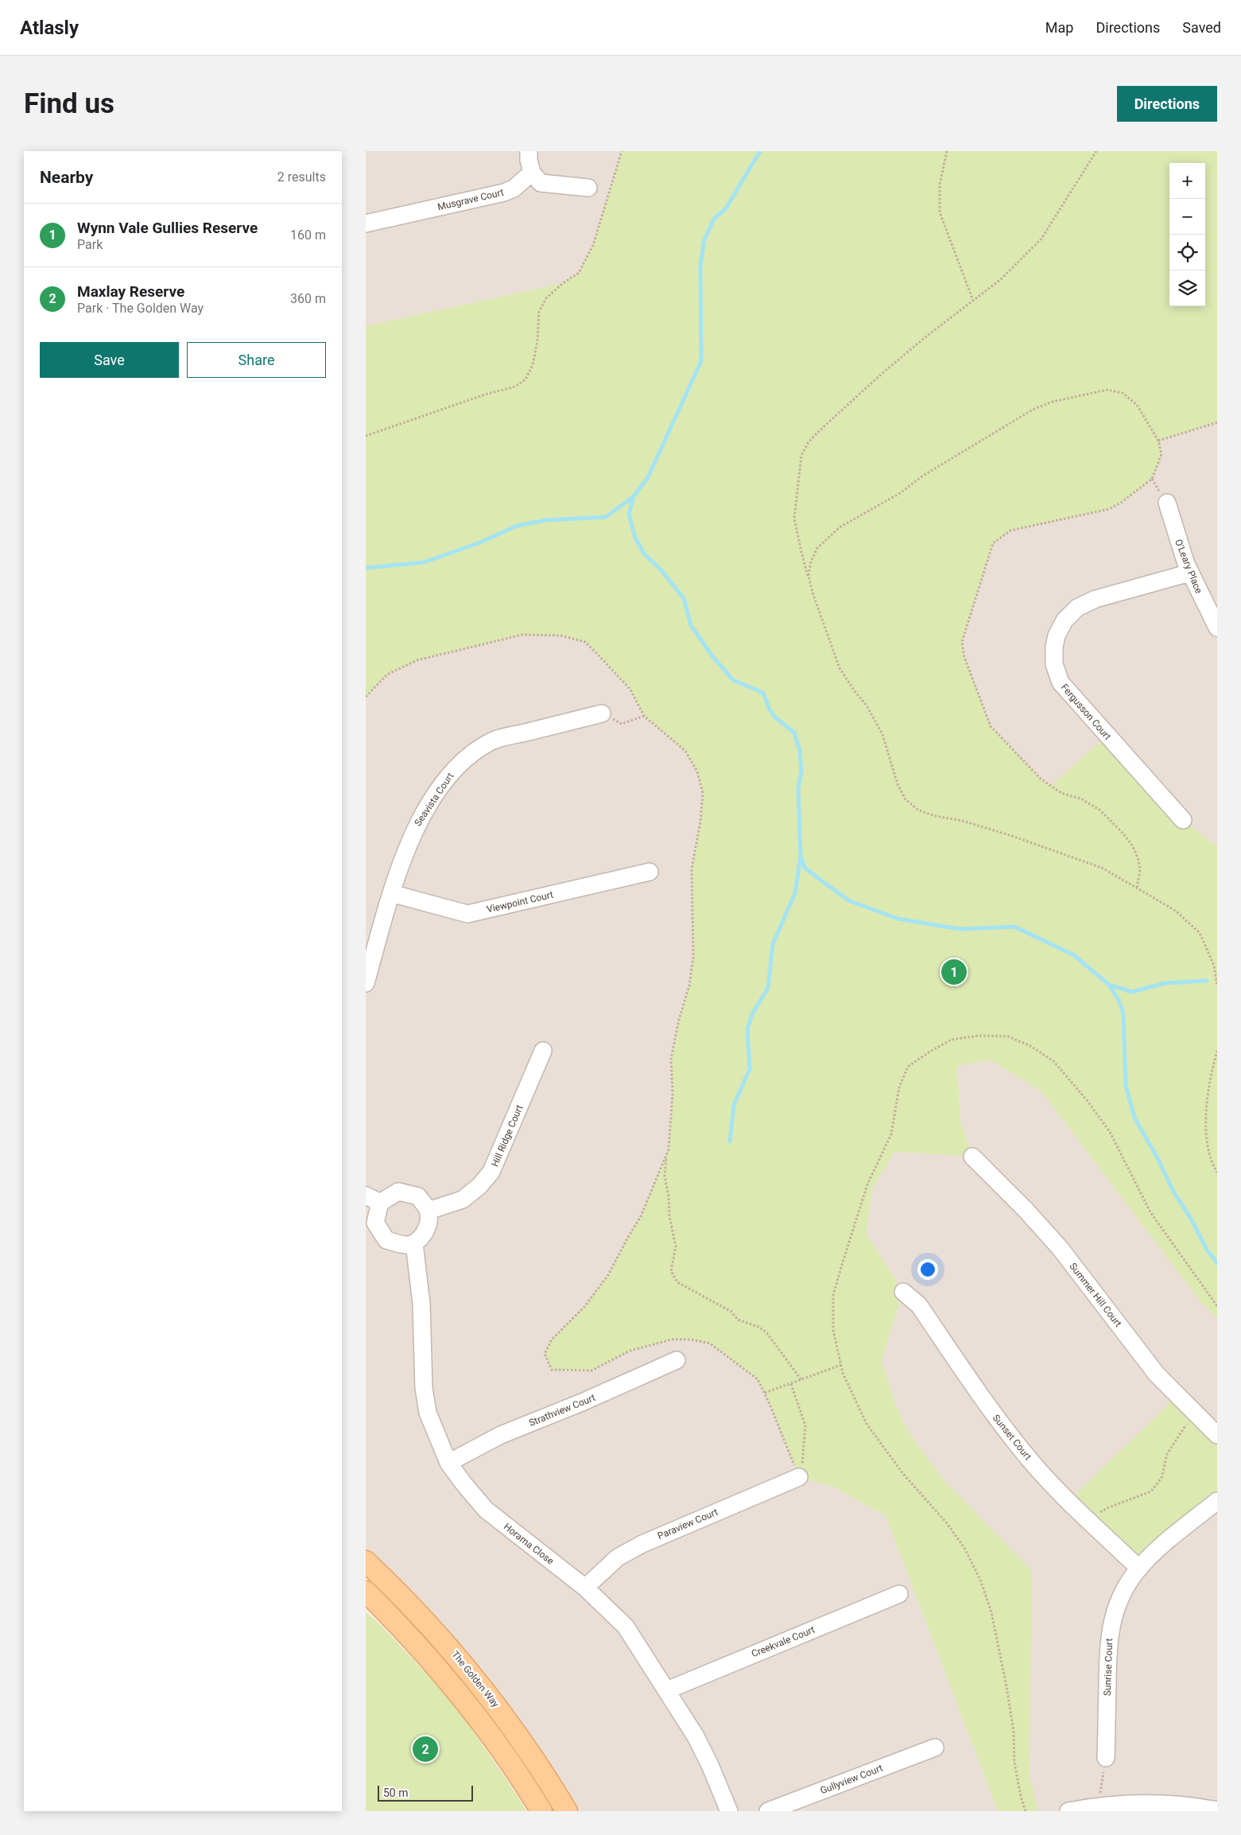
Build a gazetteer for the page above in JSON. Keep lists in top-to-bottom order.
{
  "streets": {
    "main road": ["The Golden Way"],
    "street": [
      "Musgrave Court",
      "O'Leary Place",
      "Fergusson Court",
      "Seavista Court",
      "Viewpoint Court",
      "Hill Ridge Court",
      "Summer Hill Court",
      "Strathview Court",
      "Sunset Court",
      "Paraview Court",
      "Horama Close",
      "Creekvale Court",
      "Sunrise Court",
      "Gullyview Court"
    ]
  },
  "crossings": [
    ["O'Leary Place", "Fergusson Court"],
    ["Seavista Court", "Viewpoint Court"],
    ["Hill Ridge Court", "Horama Close"],
    ["Strathview Court", "Horama Close"],
    ["Sunset Court", "Sunrise Court"],
    ["Paraview Court", "Horama Close"],
    ["Horama Close", "Creekvale Court"]
  ],
  "scale_bar": "50 m",
  "page": {
    "header": "Atlasly",
    "nav": ["Map", "Directions", "Saved"],
    "buttons": [
      "Directions",
      ["Save", "Share"]
    ],
    "title": "Find us",
    "heading": ["Nearby", "2 results"],
    "map_buttons": ["+", "−"],
    "list": [
      {
        "mark": "1",
        "name": "Wynn Vale Gullies Reserve",
        "note": "Park",
        "value": "160 m"
      },
      {
        "mark": "2",
        "name": "Maxlay Reserve",
        "note": "Park · The Golden Way",
        "value": "360 m"
      }
    ],
    "pins": ["1", "2"],
    "scale": "50 m"
  }
}
